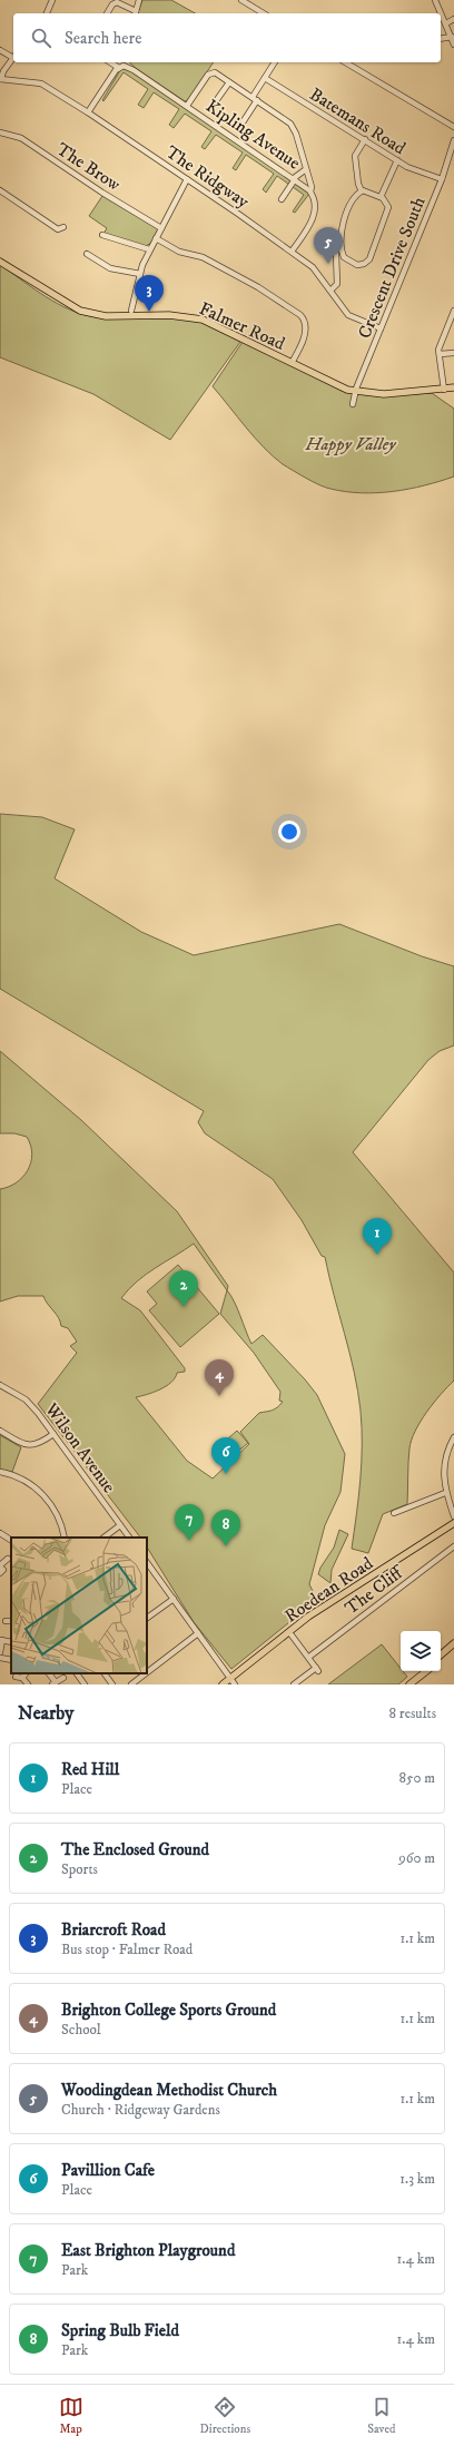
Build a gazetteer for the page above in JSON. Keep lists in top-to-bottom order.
{
  "streets": {
    "main road": ["Falmer Road", "Roedean Road"],
    "street": [
      "Batemans Road",
      "Kipling Avenue",
      "The Brow",
      "The Ridgway",
      "Crescent Drive South",
      "Wilson Avenue",
      "The Cliff"
    ]
  },
  "crossings": [
    ["Batemans Road", "Crescent Drive South"],
    ["Kipling Avenue", "The Ridgway"],
    ["The Ridgway", "Crescent Drive South"],
    ["Crescent Drive South", "Falmer Road"]
  ],
  "parks": ["Happy Valley"],
  "page": {
    "search": "Search here",
    "pins": [
      "5",
      "3",
      "1",
      "2",
      "4",
      "6",
      "7",
      "8"
    ],
    "heading": ["Nearby", "8 results"],
    "list": [
      {
        "mark": "1",
        "name": "Red Hill",
        "note": "Place",
        "value": "850 m"
      },
      {
        "mark": "2",
        "name": "The Enclosed Ground",
        "note": "Sports",
        "value": "960 m"
      },
      {
        "mark": "3",
        "name": "Briarcroft Road",
        "note": "Bus stop · Falmer Road",
        "value": "1.1 km"
      },
      {
        "mark": "4",
        "name": "Brighton College Sports Ground",
        "note": "School",
        "value": "1.1 km"
      },
      {
        "mark": "5",
        "name": "Woodingdean Methodist Church",
        "note": "Church · Ridgeway Gardens",
        "value": "1.1 km"
      },
      {
        "mark": "6",
        "name": "Pavillion Cafe",
        "note": "Place",
        "value": "1.3 km"
      },
      {
        "mark": "7",
        "name": "East Brighton Playground",
        "note": "Park",
        "value": "1.4 km"
      },
      {
        "mark": "8",
        "name": "Spring Bulb Field",
        "note": "Park",
        "value": "1.4 km"
      }
    ],
    "nav": ["Map", "Directions", "Saved"]
  }
}
